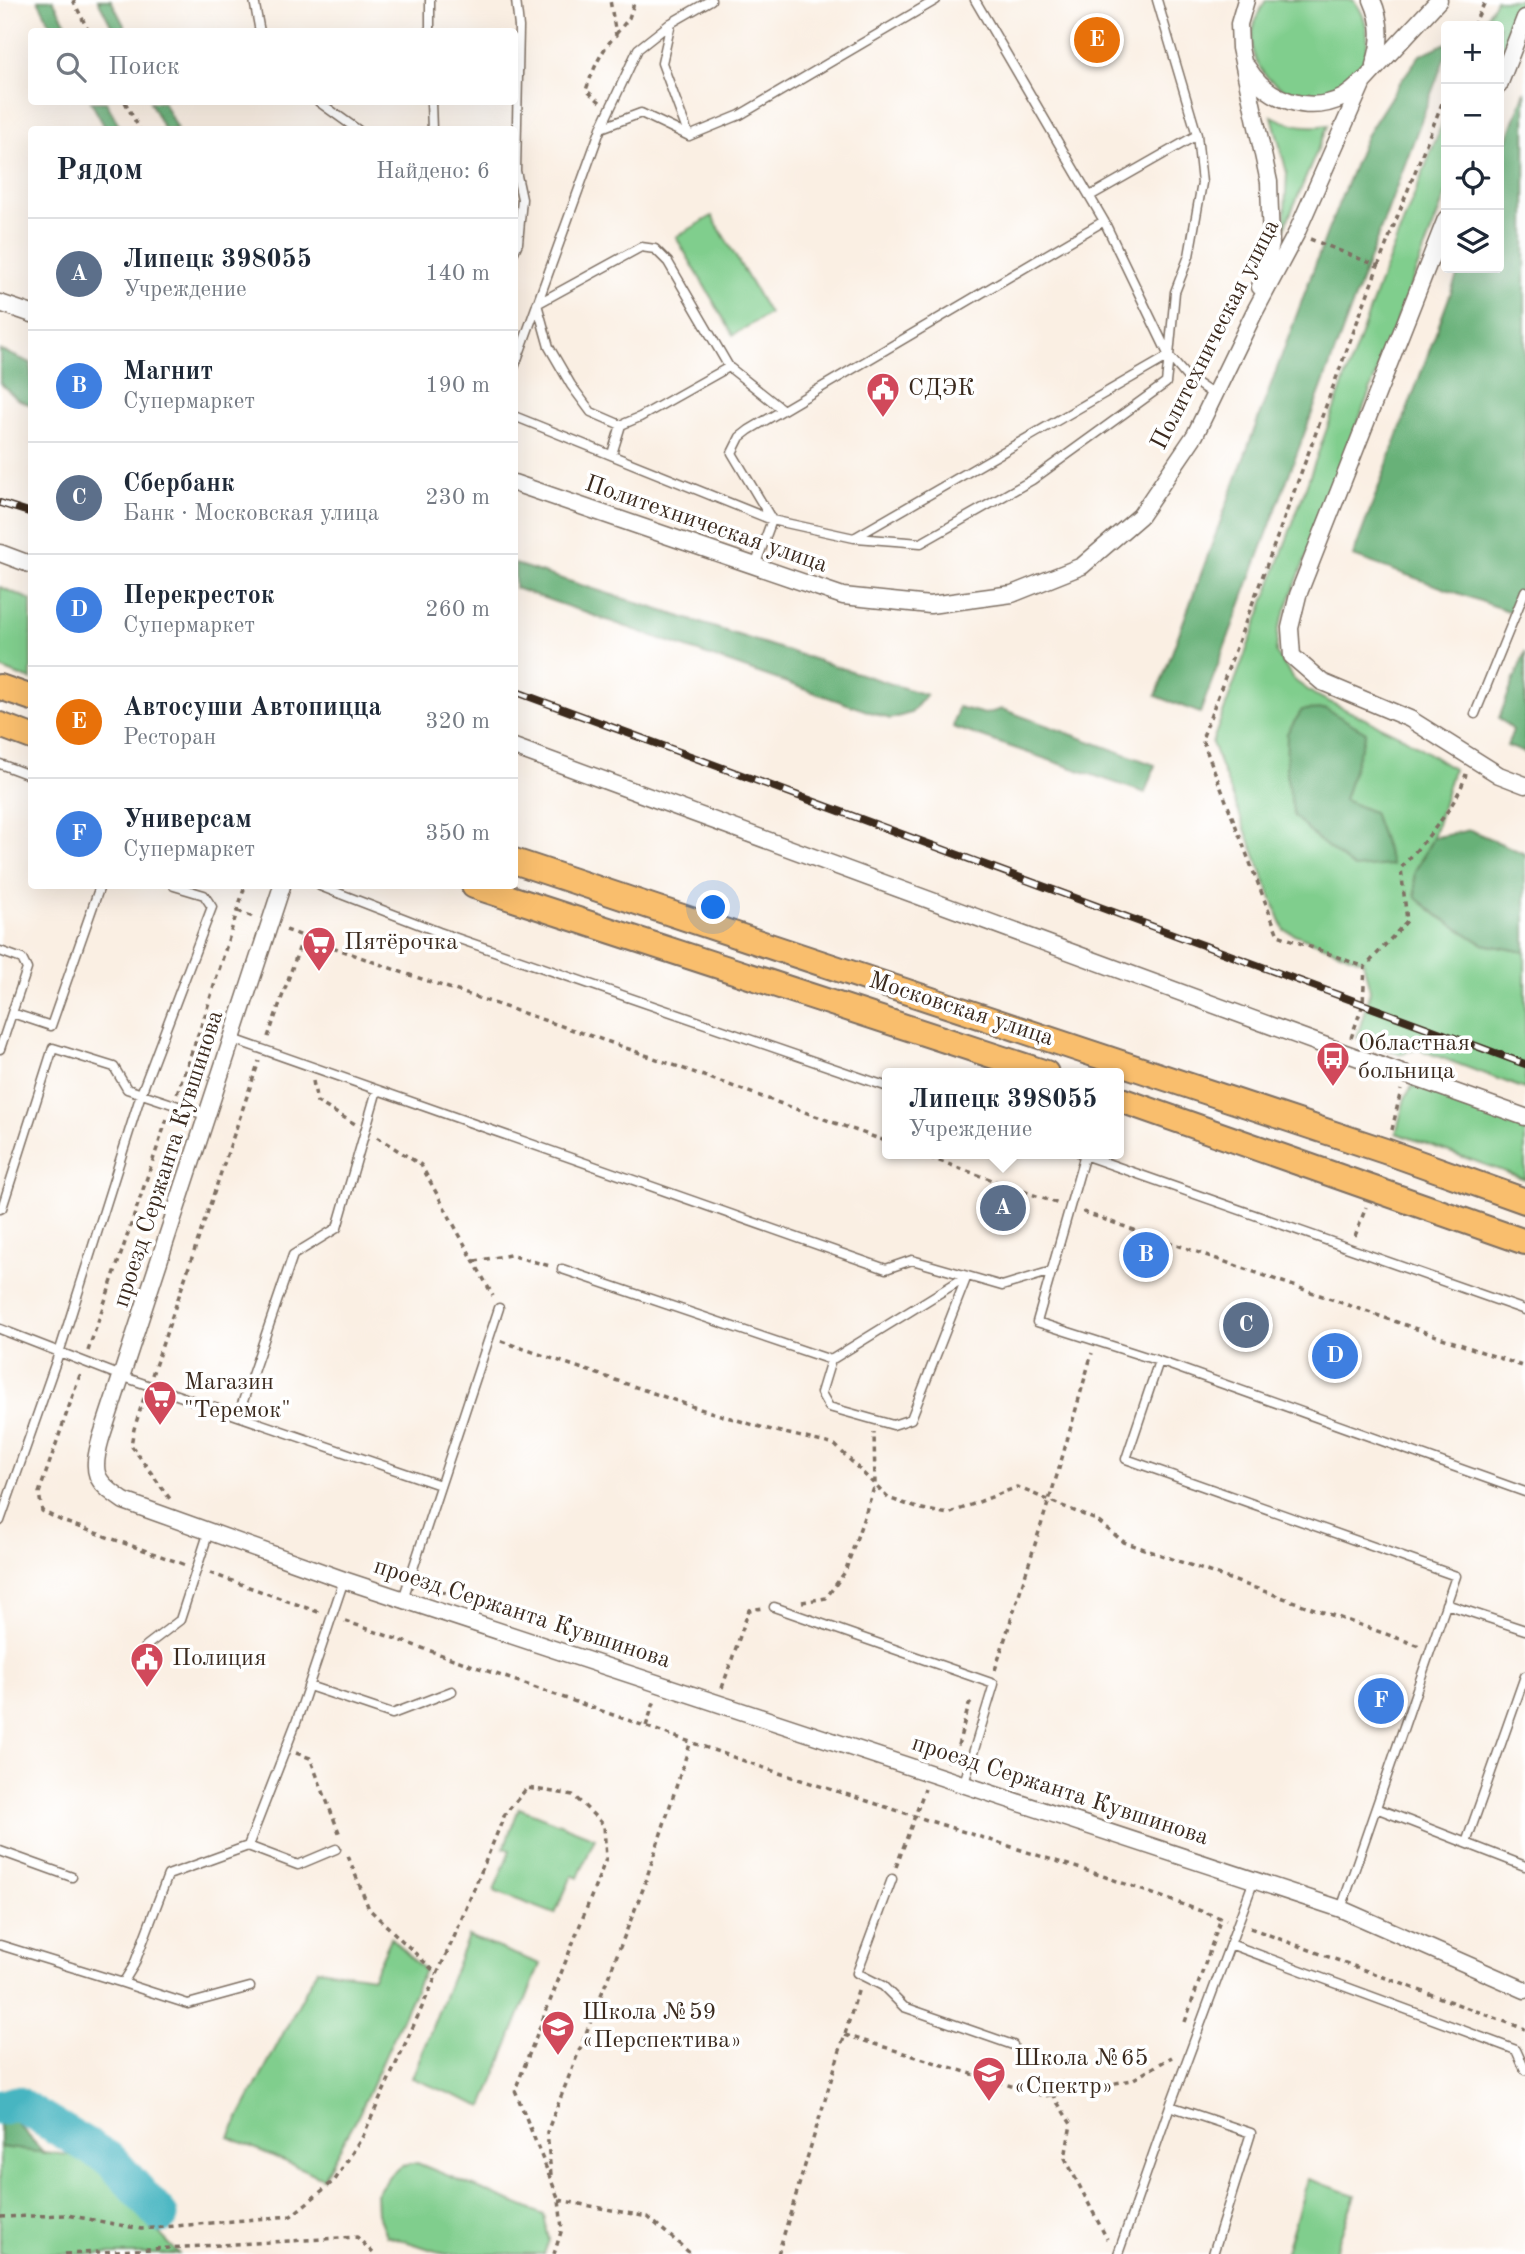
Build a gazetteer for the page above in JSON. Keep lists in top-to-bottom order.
{
  "streets": {
    "main road": ["Московская улица"],
    "street": ["Политехническая улица", "проезд Сержанта Кувшинова"]
  },
  "places": {
    "public building": ["СДЭК", "Полиция"],
    "supermarket": ["Пятёрочка", "Магазин \"Теремок\""],
    "bus stop": ["Областная больница"],
    "school or university": ["Школа №59 «Перспектива»", "Школа №65 «Спектр»"]
  },
  "page": {
    "pins": [
      "E",
      "A",
      "B",
      "C",
      "D",
      "F"
    ],
    "map_buttons": ["+", "−"],
    "search": "Поиск",
    "heading": ["Рядом", "Найдено: 6"],
    "list": [
      {
        "mark": "A",
        "name": "Липецк 398055",
        "note": "Учреждение",
        "value": "140 m"
      },
      {
        "mark": "B",
        "name": "Магнит",
        "note": "Супермаркет",
        "value": "190 m"
      },
      {
        "mark": "C",
        "name": "Сбербанк",
        "note": "Банк · Московская улица",
        "value": "230 m"
      },
      {
        "mark": "D",
        "name": "Перекресток",
        "note": "Супермаркет",
        "value": "260 m"
      },
      {
        "mark": "E",
        "name": "Автосуши Автопицца",
        "note": "Ресторан",
        "value": "320 m"
      },
      {
        "mark": "F",
        "name": "Универсам",
        "note": "Супермаркет",
        "value": "350 m"
      }
    ],
    "popup": ["Липецк 398055", "Учреждение"]
  }
}
